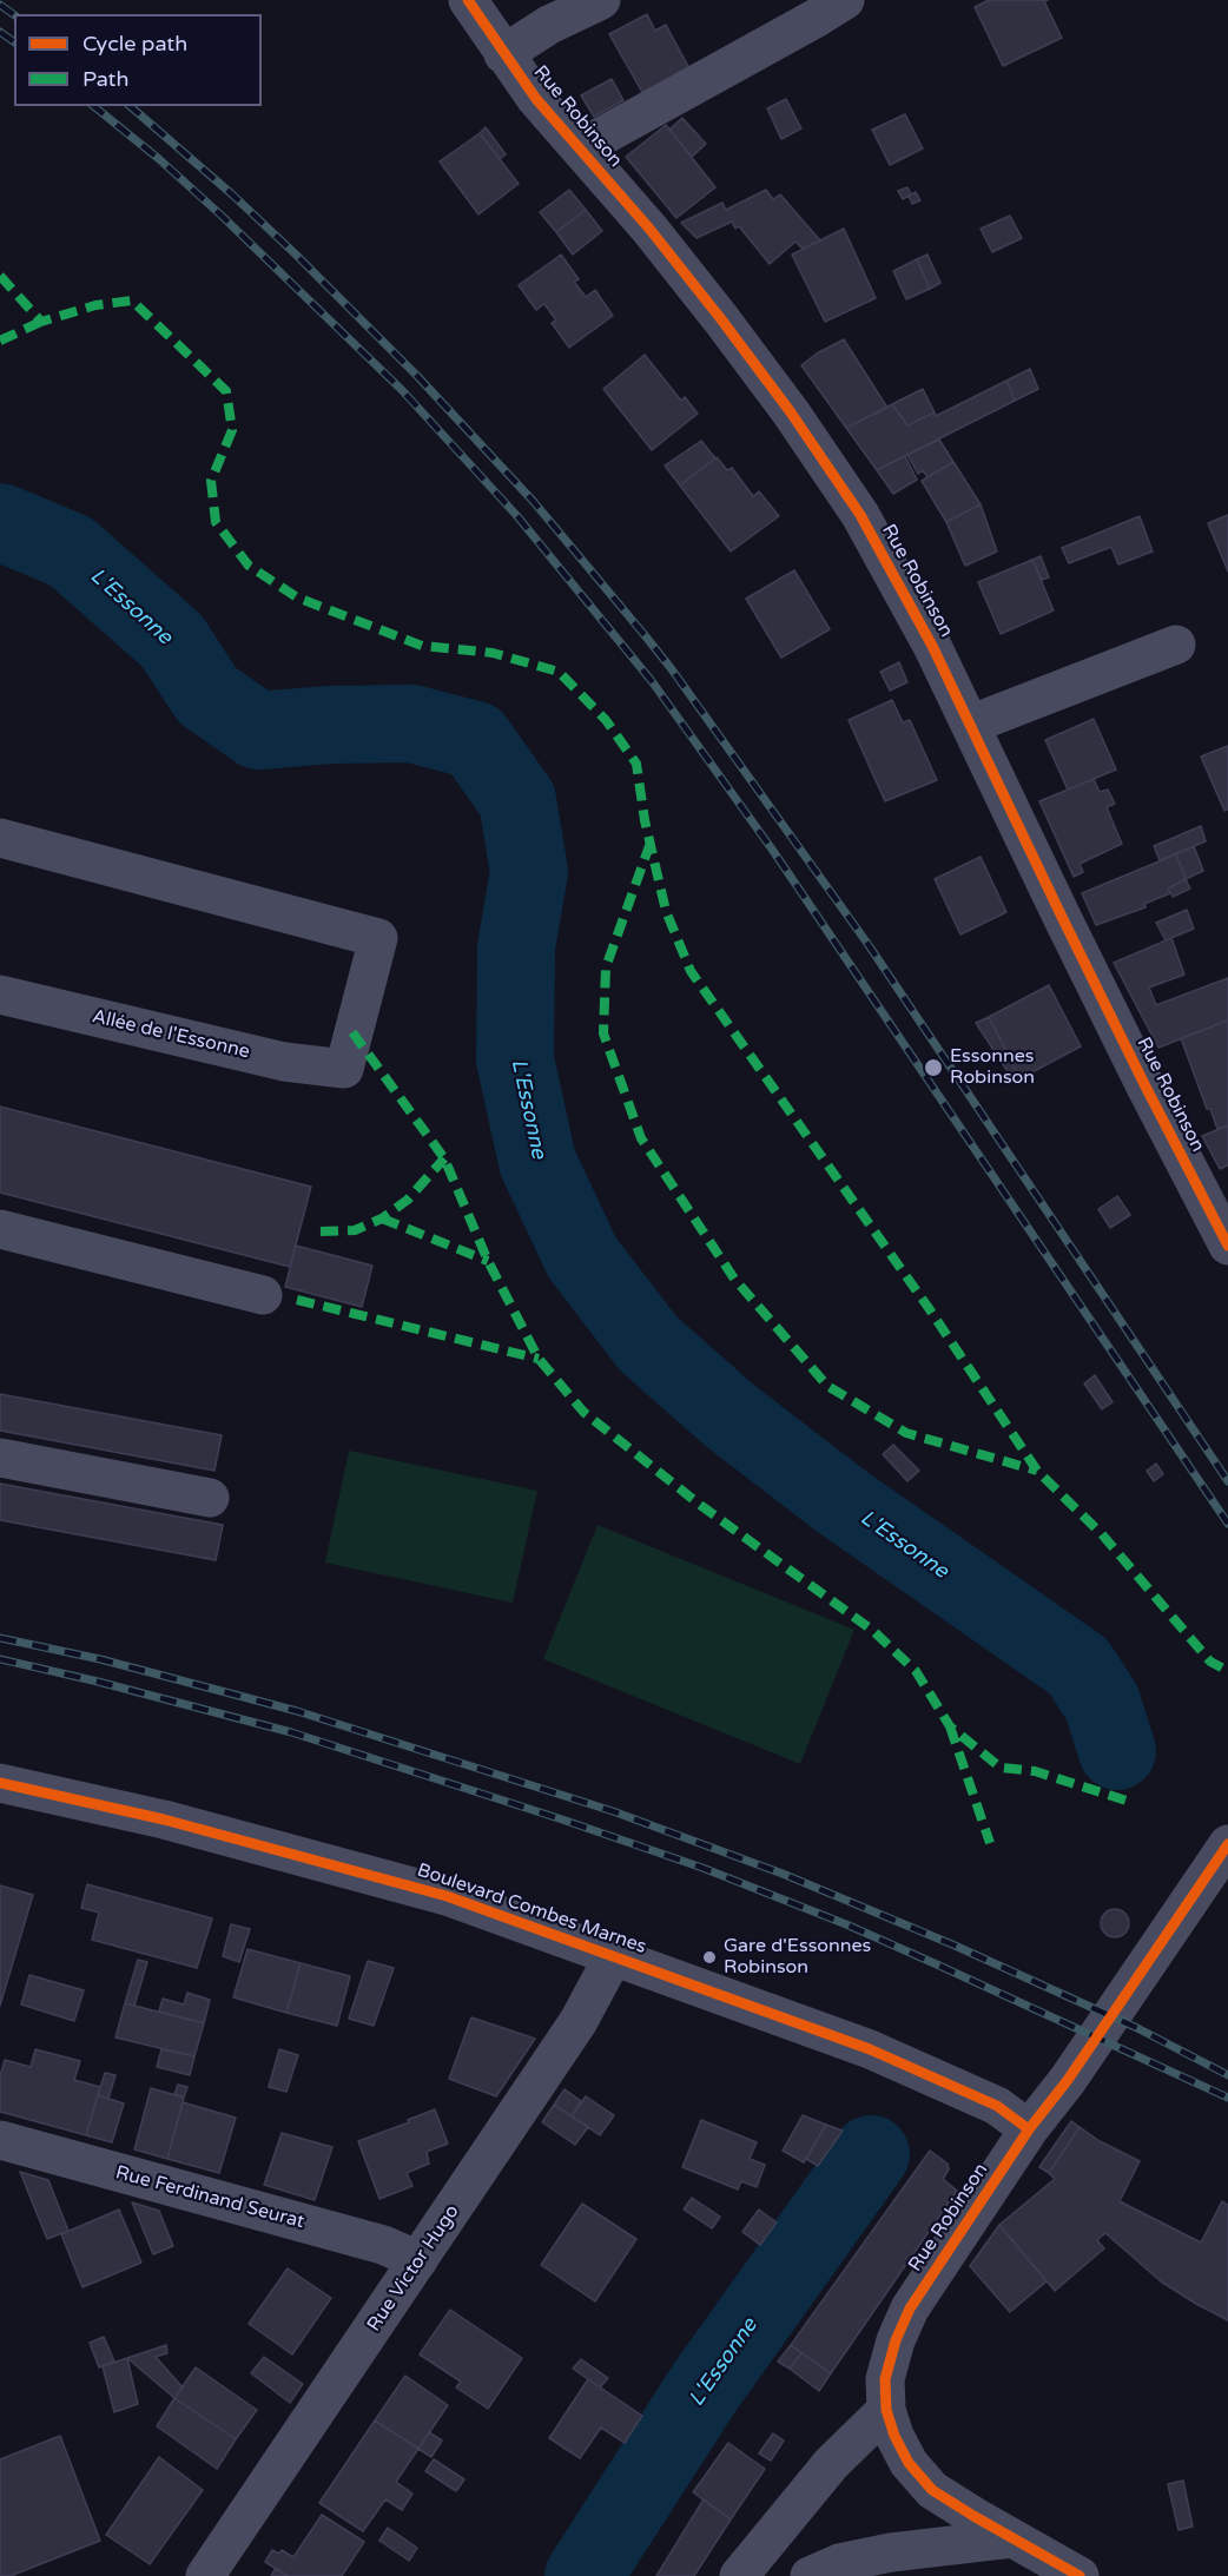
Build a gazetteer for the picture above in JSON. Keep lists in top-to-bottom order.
{
  "streets": {
    "street": [
      "Rue Robinson",
      "Allée de l'Essonne",
      "Boulevard Combes Marnes",
      "Rue Ferdinand Seurat",
      "Rue Victor Hugo"
    ]
  },
  "crossings": [
    ["Rue Robinson", "Boulevard Combes Marnes"],
    ["Boulevard Combes Marnes", "Rue Victor Hugo"],
    ["Rue Ferdinand Seurat", "Rue Victor Hugo"]
  ],
  "water": ["L'Essonne"],
  "places": ["Essonnes Robinson", "Gare d'Essonnes Robinson"],
  "legend": ["Cycle path", "Path"]
}
